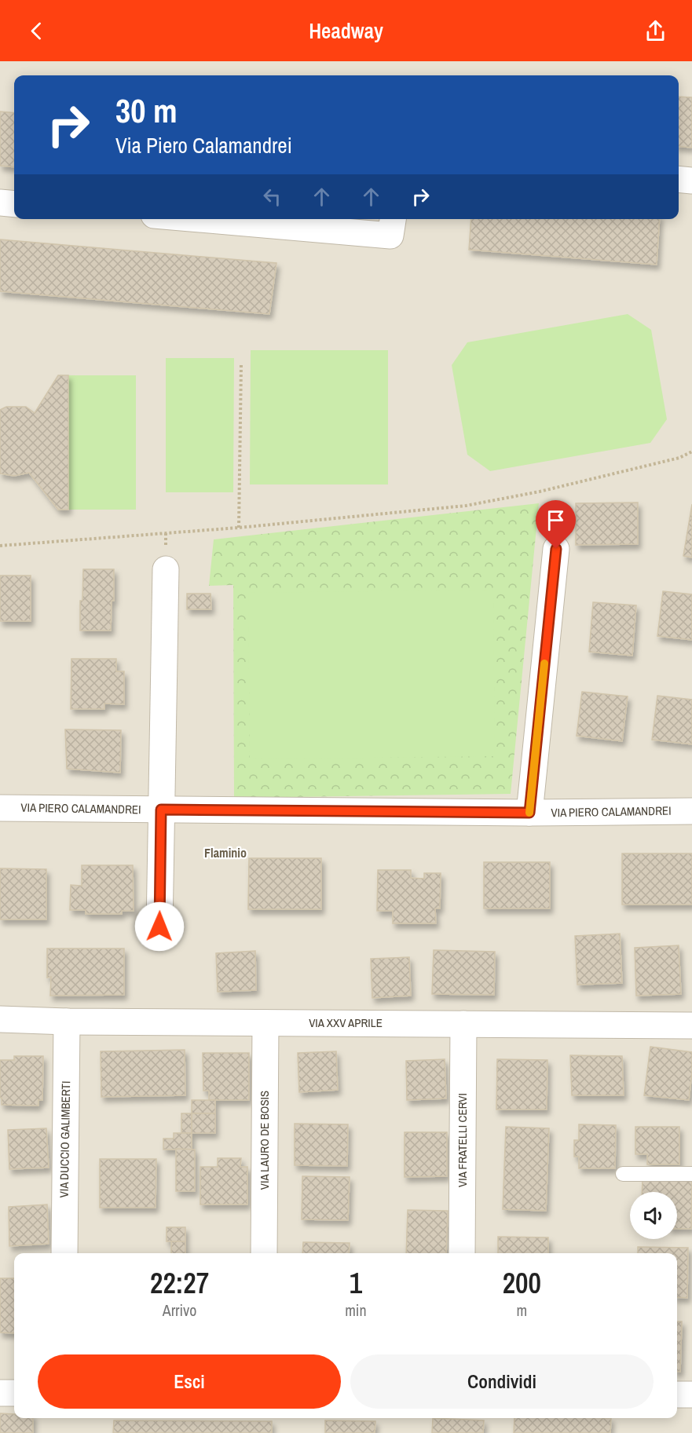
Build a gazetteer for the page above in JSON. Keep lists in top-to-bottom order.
{
  "streets": {
    "street": [
      "VIA PIERO CALAMANDREI",
      "VIA XXV APRILE",
      "VIA DUCCIO GALIMBERTI",
      "VIA LAURO DE BOSIS",
      "VIA FRATELLI CERVI"
    ]
  },
  "crossings": [
    ["VIA XXV APRILE", "VIA DUCCIO GALIMBERTI"],
    ["VIA XXV APRILE", "VIA LAURO DE BOSIS"],
    ["VIA XXV APRILE", "VIA FRATELLI CERVI"]
  ],
  "districts": ["Flaminio"],
  "page": {
    "header": "Headway",
    "turn": ["30 m", "Via Piero Calamandrei"],
    "eta": [
      "22:27",
      "Arrivo",
      "1",
      "min",
      "200",
      "m"
    ],
    "buttons": ["Esci", "Condividi"]
  }
}
